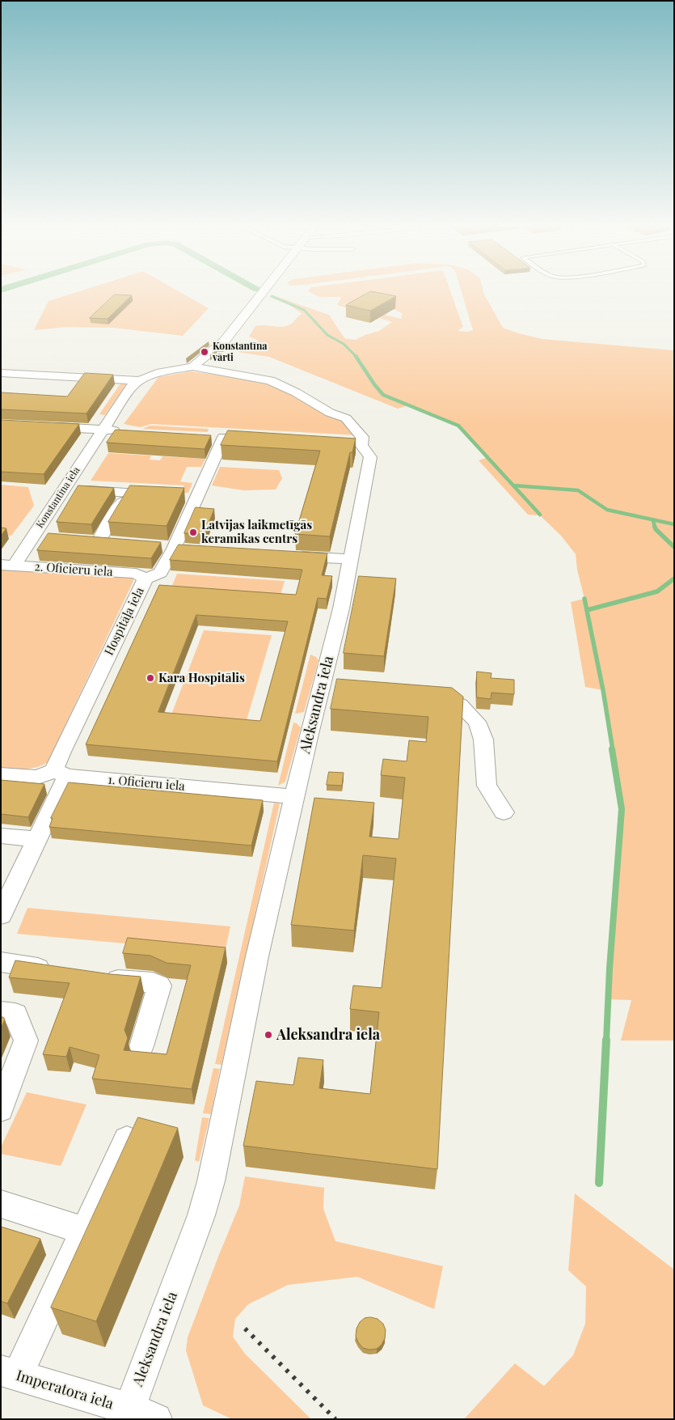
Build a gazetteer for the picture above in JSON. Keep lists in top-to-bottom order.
{
  "streets": {
    "street": [
      "Konstantīna iela",
      "2. Oficieru iela",
      "Hospitāļa iela",
      "Aleksandra iela",
      "1. Oficieru iela",
      "Imperatora iela"
    ]
  },
  "crossings": [
    ["Konstantīna iela", "2. Oficieru iela"],
    ["2. Oficieru iela", "Hospitāļa iela"],
    ["Hospitāļa iela", "1. Oficieru iela"],
    ["Aleksandra iela", "1. Oficieru iela"],
    ["Aleksandra iela", "Imperatora iela"]
  ],
  "places": [
    "Konstantīna vārti",
    "Latvijas laikmetīgās keramikas centrs",
    "Kara Hospitālis",
    "Aleksandra iela"
  ]
}
